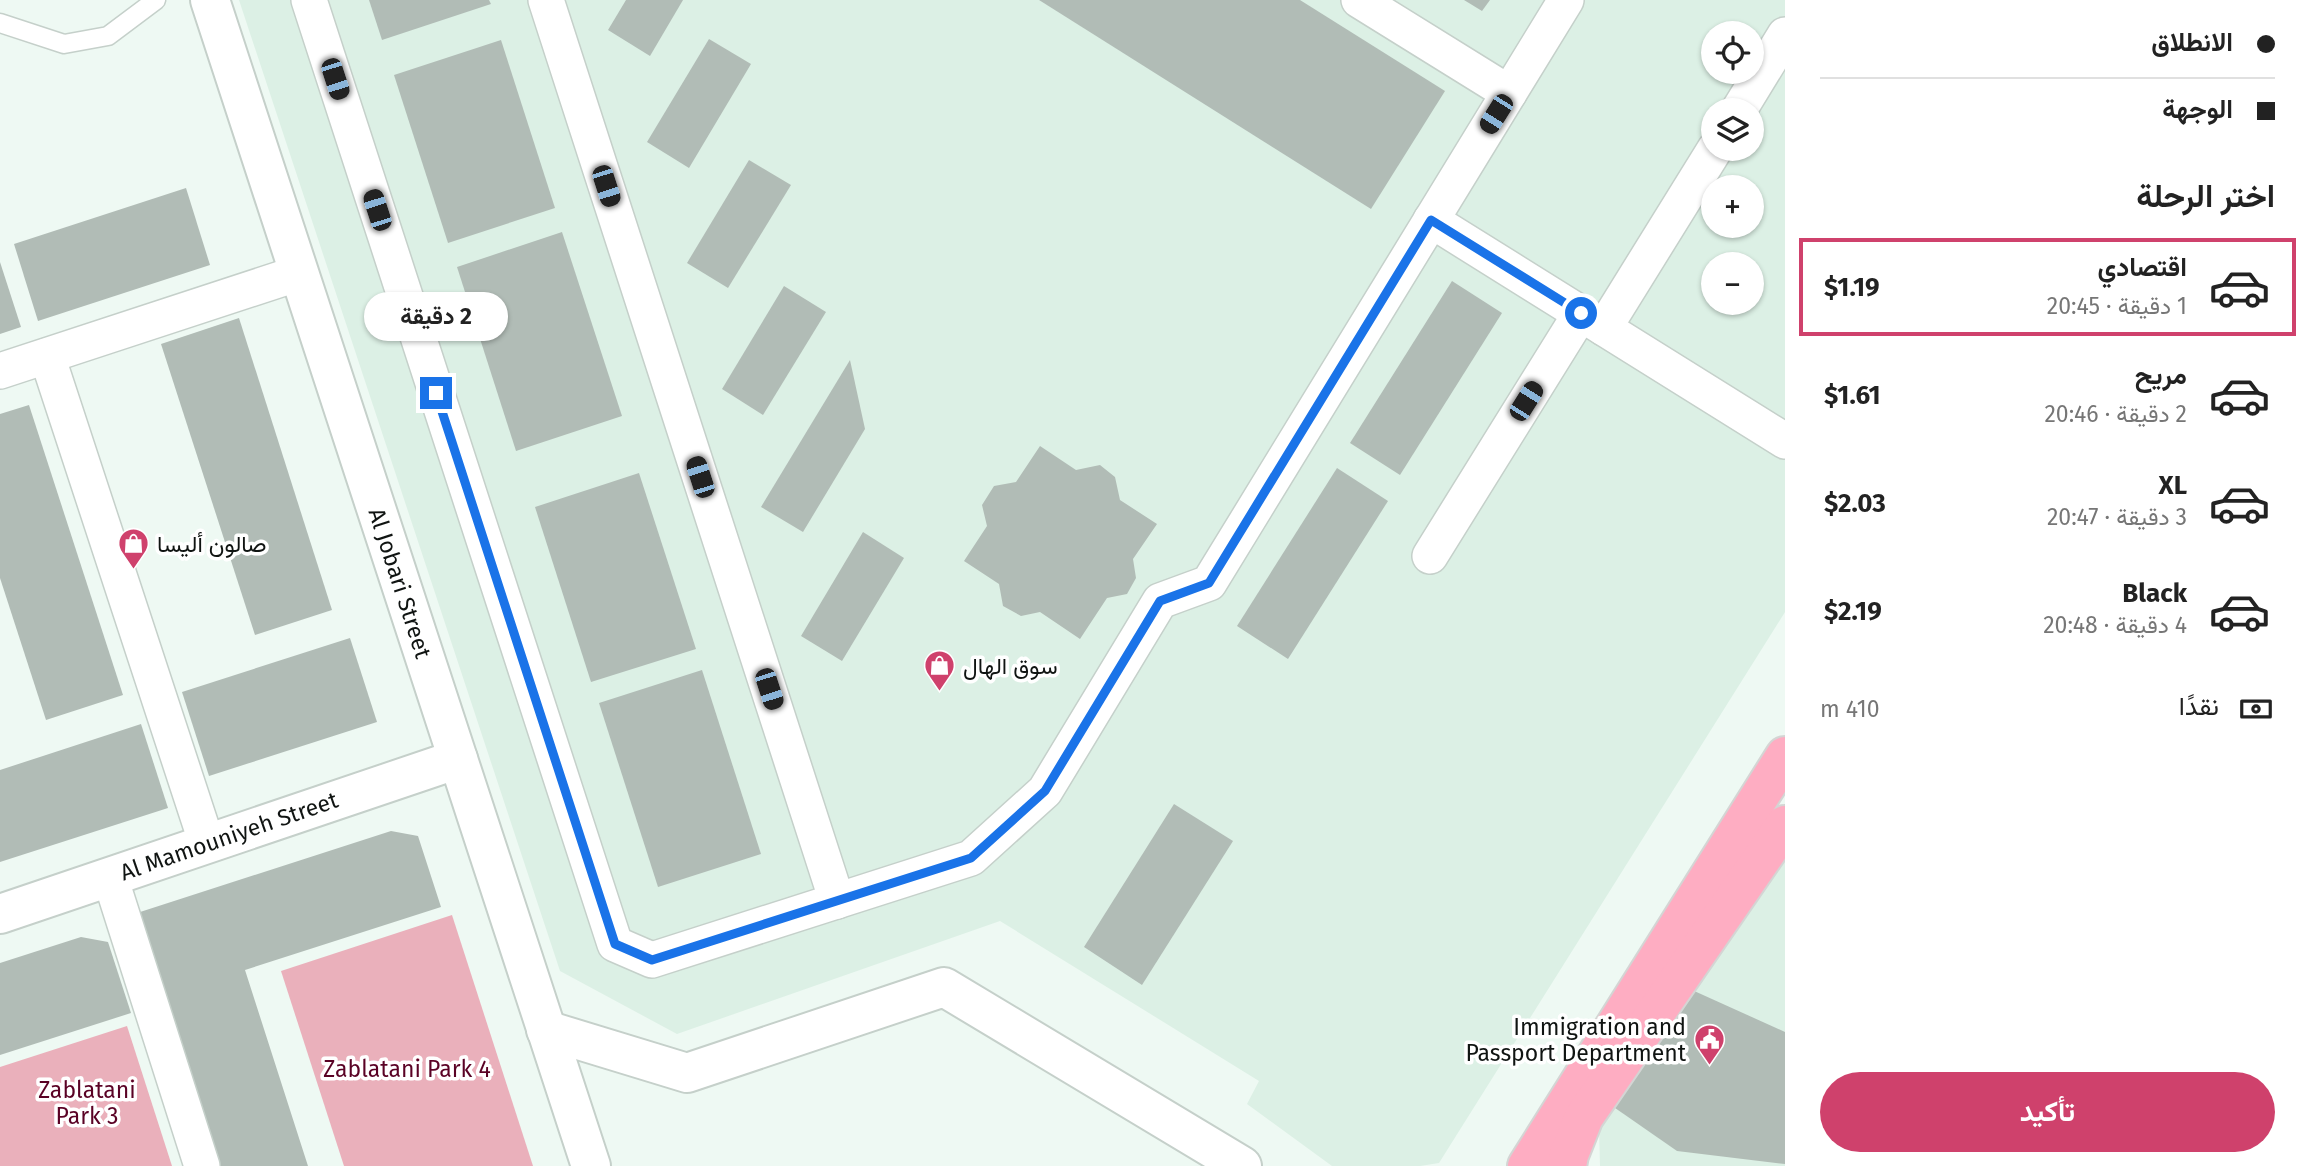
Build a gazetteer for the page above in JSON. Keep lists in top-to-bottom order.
{
  "streets": {
    "main road": ["Al Jobari Street", "Al Mamouniyeh Street"]
  },
  "crossings": [
    ["Al Jobari Street", "Al Mamouniyeh Street"]
  ],
  "parks": ["Zablatani Park 4", "Zablatani Park 3"],
  "places": {
    "shop": ["صالون أليسا", "سوق الهال"],
    "public building": ["Immigration and Passport Department"]
  },
  "page": {
    "banner": ["الانطلاق", "الوجهة"],
    "map_buttons": ["+", "−"],
    "heading": "اختر الرحلة",
    "list": [
      {
        "name": "اقتصادي",
        "note": "1 دقيقة · 20:45",
        "value": "$1.19"
      },
      {
        "name": "مريح",
        "note": "2 دقيقة · 20:46",
        "value": "$1.61"
      },
      {
        "name": "XL",
        "note": "3 دقيقة · 20:47",
        "value": "$2.03"
      },
      {
        "name": "Black",
        "note": "4 دقيقة · 20:48",
        "value": "$2.19"
      }
    ],
    "bubble": "2 دقيقة",
    "pay": ["نقدًا", "410 m"],
    "buttons": "تأكيد"
  }
}
